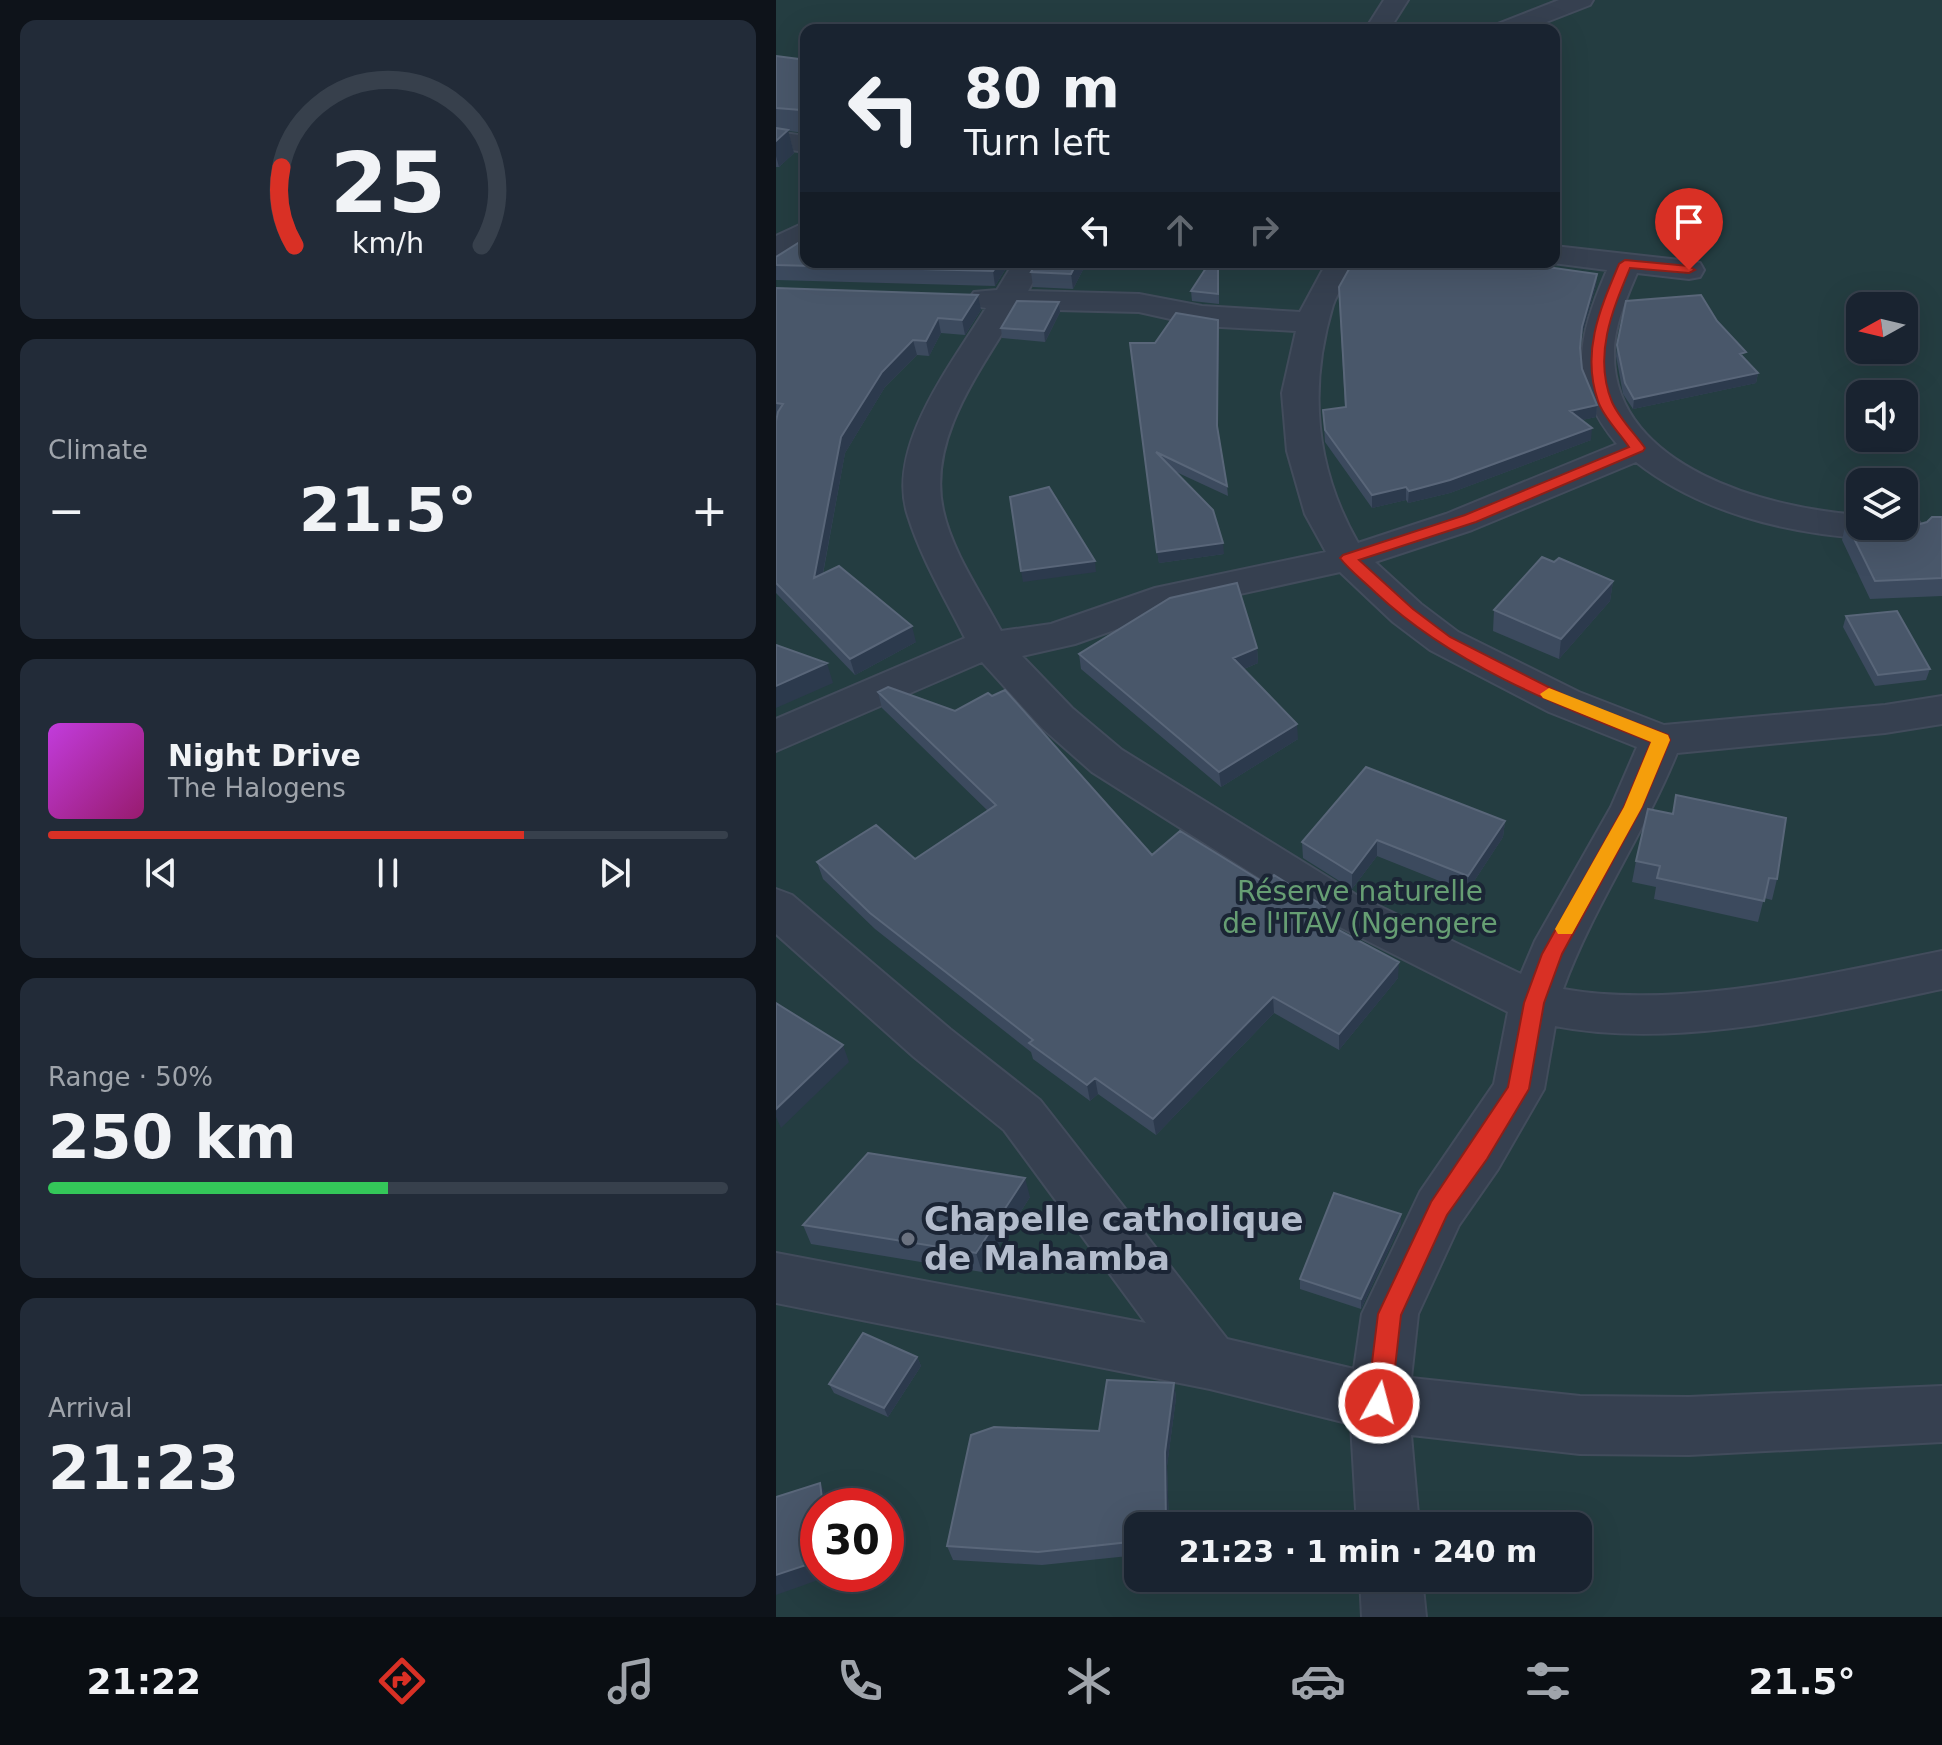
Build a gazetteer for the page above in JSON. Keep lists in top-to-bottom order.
{
  "parks": ["Réserve naturelle de l'ITAV (Ngengere"],
  "places": ["Chapelle catholique de Mahamba"],
  "north": "left",
  "page": {
    "turn": ["80 m", "Turn left"],
    "tile": [
      "Climate",
      ["Range · 50%", "250 km"],
      ["Arrival", "21:23"]
    ],
    "heat": ["−", "21.5°", "+"],
    "song": ["Night Drive", "The Halogens"],
    "limit": "30",
    "trip": "21:23 · 1 min · 240 m",
    "tabs": ["21:22", "21.5°"],
    "gauge": ["25", "km/h"]
  }
}
